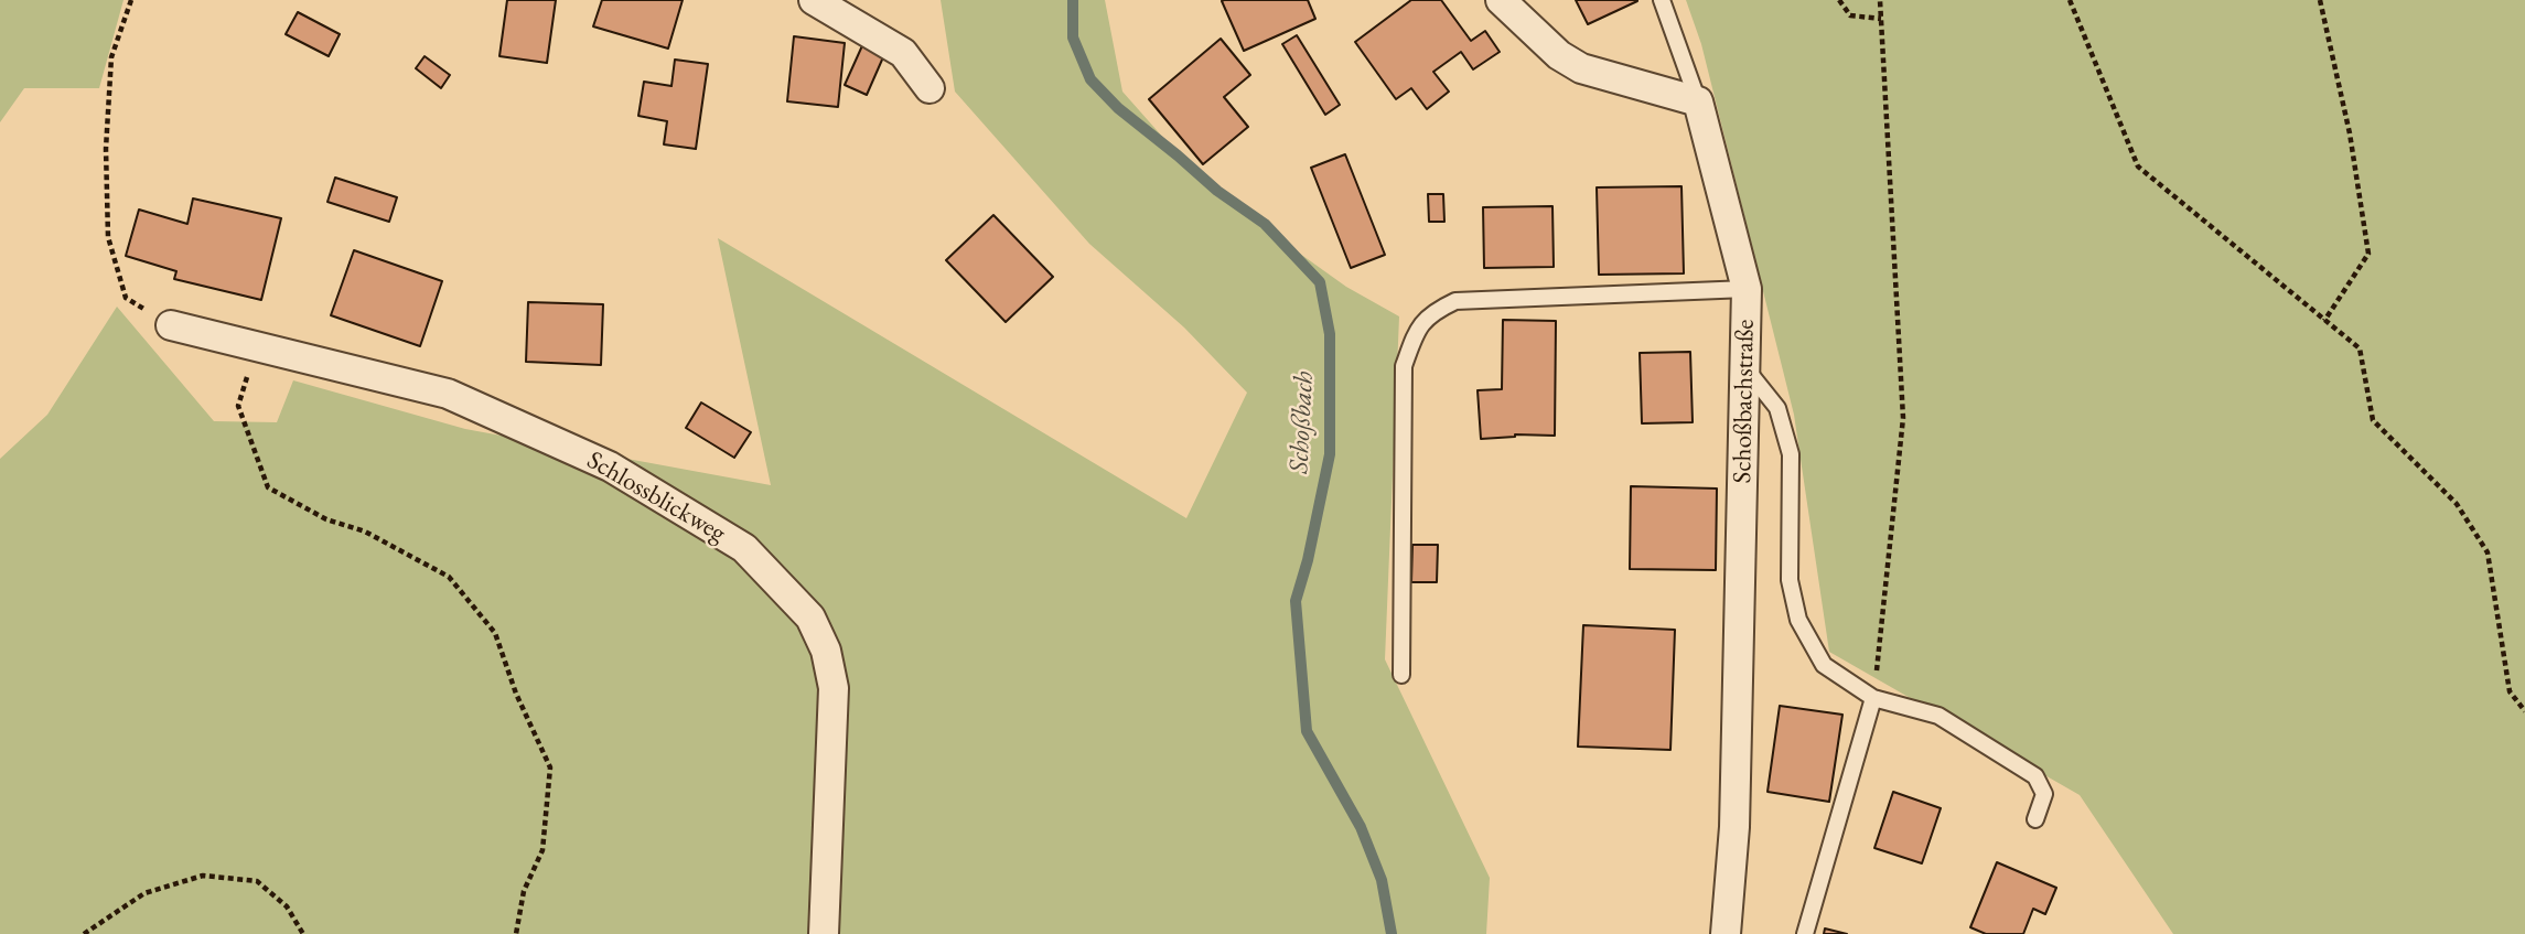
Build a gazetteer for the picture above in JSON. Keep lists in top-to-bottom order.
{
  "streets": {
    "street": ["Schoßbachstraße", "Schlossblickweg"]
  },
  "water": ["Schoßbach"]
}
